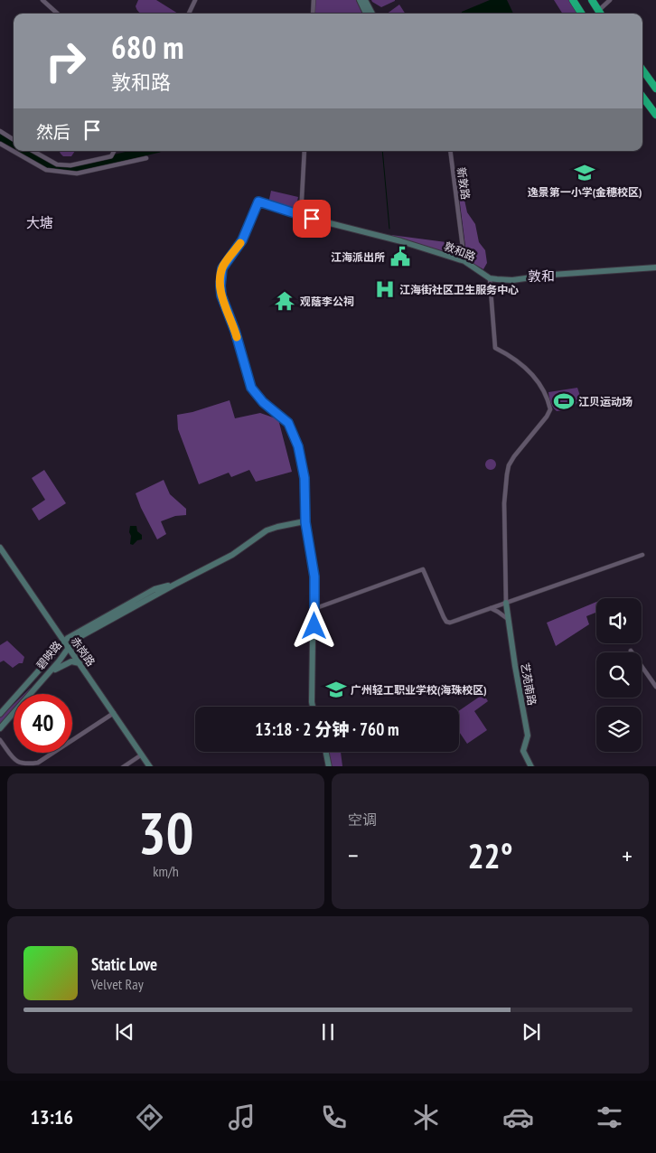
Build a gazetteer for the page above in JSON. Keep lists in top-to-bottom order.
{
  "streets": {
    "street": [
      "新敦路",
      "敦和路",
      "赤岗路",
      "碧映路",
      "艺苑南路"
    ]
  },
  "crossings": [
    ["新敦路", "敦和路"],
    ["敦和路", "碧映路"],
    ["赤岗路", "碧映路"]
  ],
  "districts": ["大塘", "敦和"],
  "places": {
    "school or university": ["逸景第一小学(金穗校区)", "广州轻工职业学校(海珠校区)"],
    "public building": ["江海派出所"],
    "hospital": ["江海街社区卫生服务中心"],
    "temple": ["观蔭李公祠"],
    "sports": ["江贝运动场"]
  },
  "page": {
    "turn": ["680 m", "敦和路"],
    "then": "然后",
    "limit": "40",
    "trip": "13:18 · 2 分钟 · 760 m",
    "tile": [
      ["30", "km/h"],
      "空调"
    ],
    "heat": ["−", "22°", "+"],
    "song": ["Static Love", "Velvet Ray"],
    "tabs": "13:16"
  }
}
